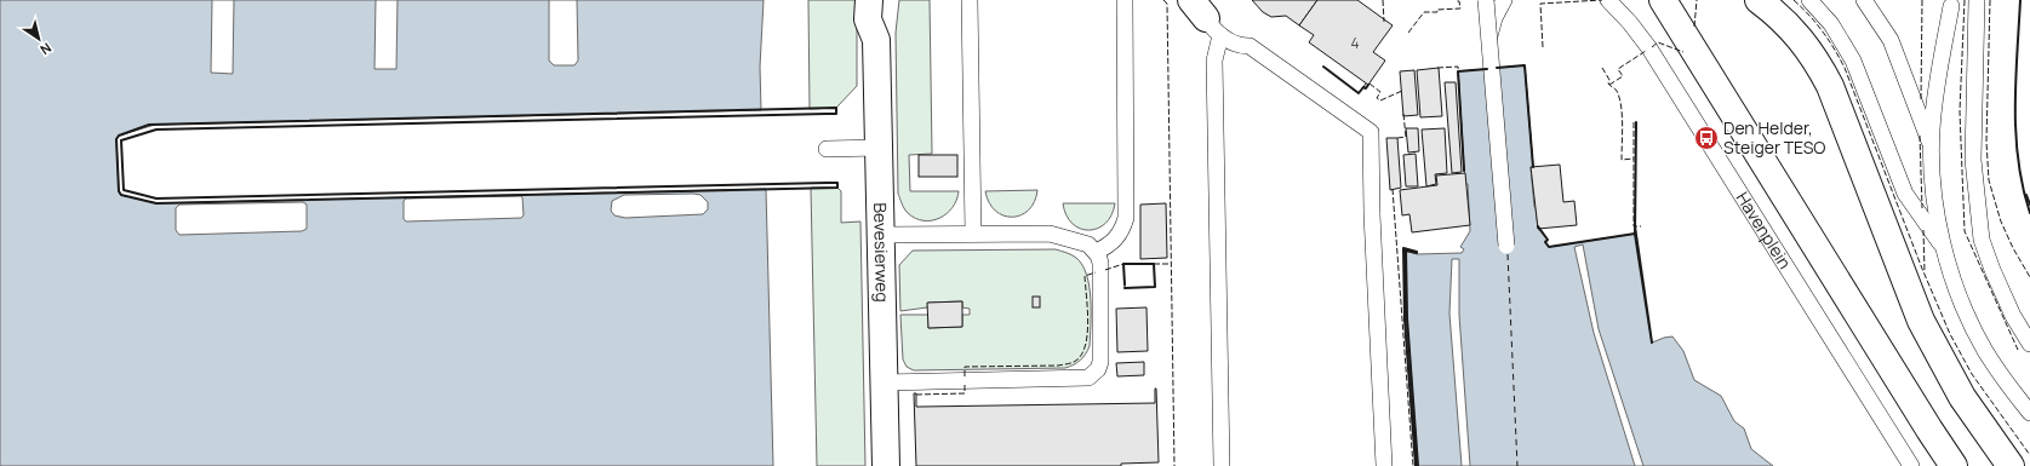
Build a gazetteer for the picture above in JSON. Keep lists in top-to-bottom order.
{
  "streets": {
    "main road": ["Bevesierweg"],
    "lane": ["Havenplein"]
  },
  "places": {
    "bus stop": ["Den Helder, Steiger TESO"]
  },
  "house_numbers": ["4"],
  "north": "bottom right"
}
